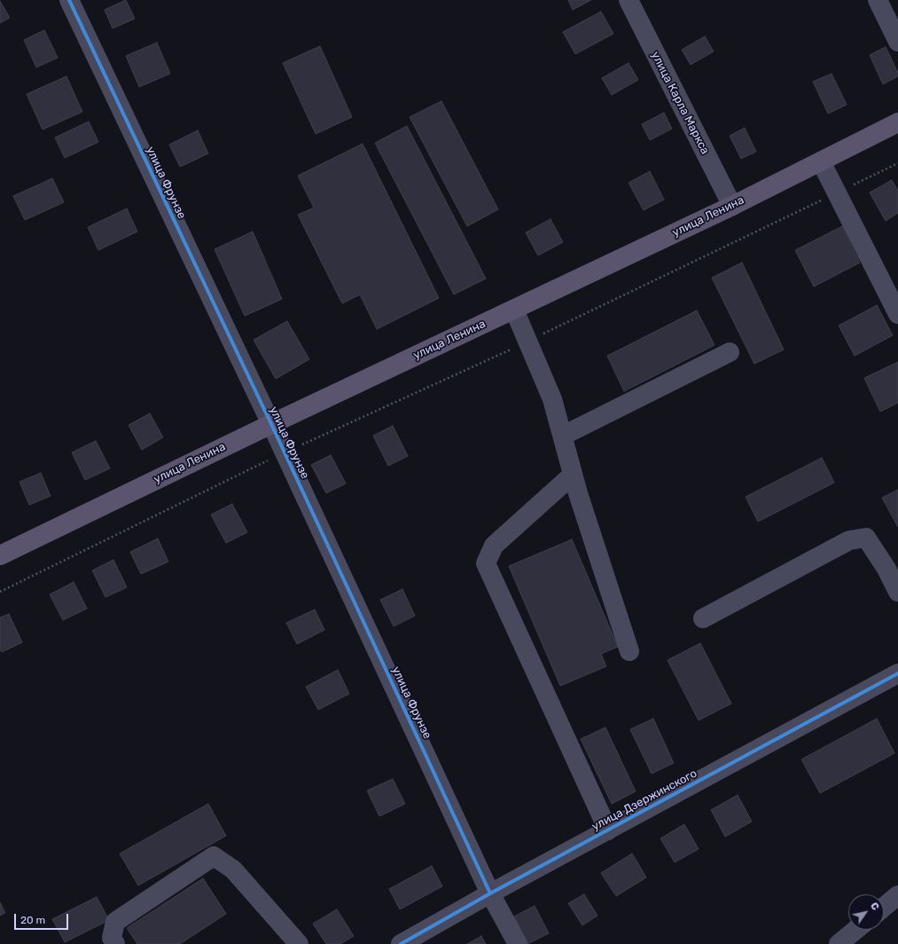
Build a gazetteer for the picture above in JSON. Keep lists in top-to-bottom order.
{
  "streets": {
    "main road": ["улица Ленина"],
    "street": ["улица Карла Маркса", "улица Фрунзе", "улица Дзержинского"]
  },
  "crossings": [
    ["улица Карла Маркса", "улица Ленина"],
    ["улица Фрунзе", "улица Ленина"],
    ["улица Фрунзе", "улица Дзержинского"]
  ],
  "scale_bar": "20 m",
  "north": "top right"
}
